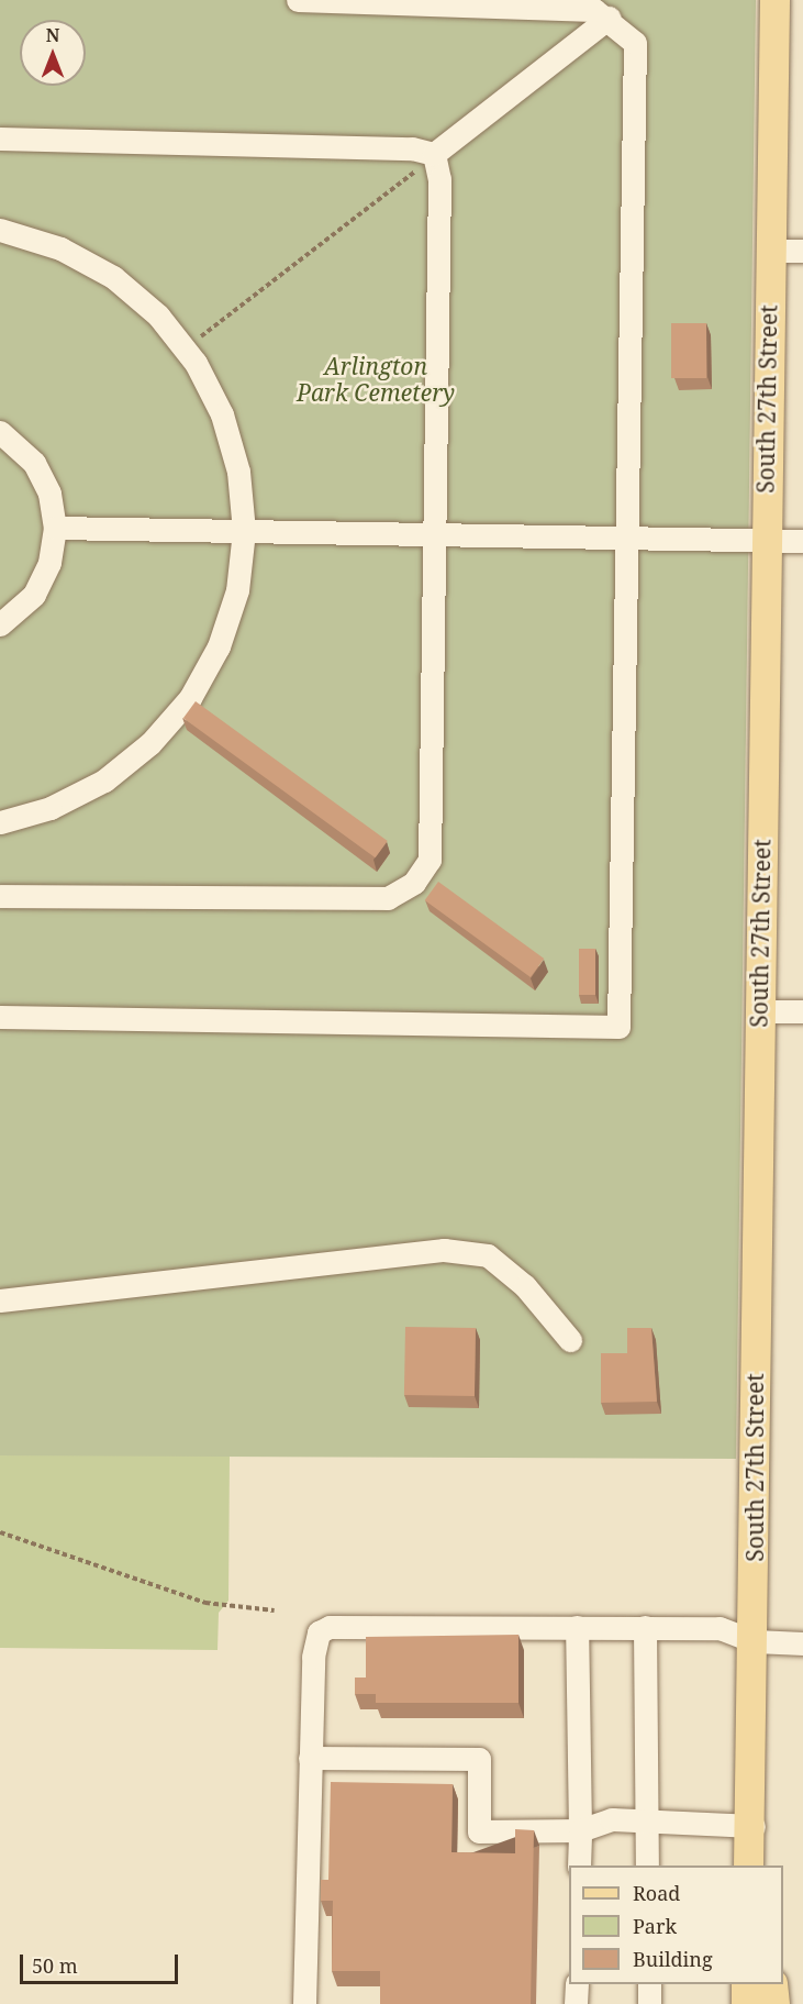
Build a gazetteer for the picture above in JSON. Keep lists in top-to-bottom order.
{
  "streets": {
    "main road": ["South 27th Street"]
  },
  "parks": ["Arlington Park Cemetery"],
  "legend": ["Road", "Park", "Building"],
  "scale_bar": "50 m",
  "north": "top"
}
